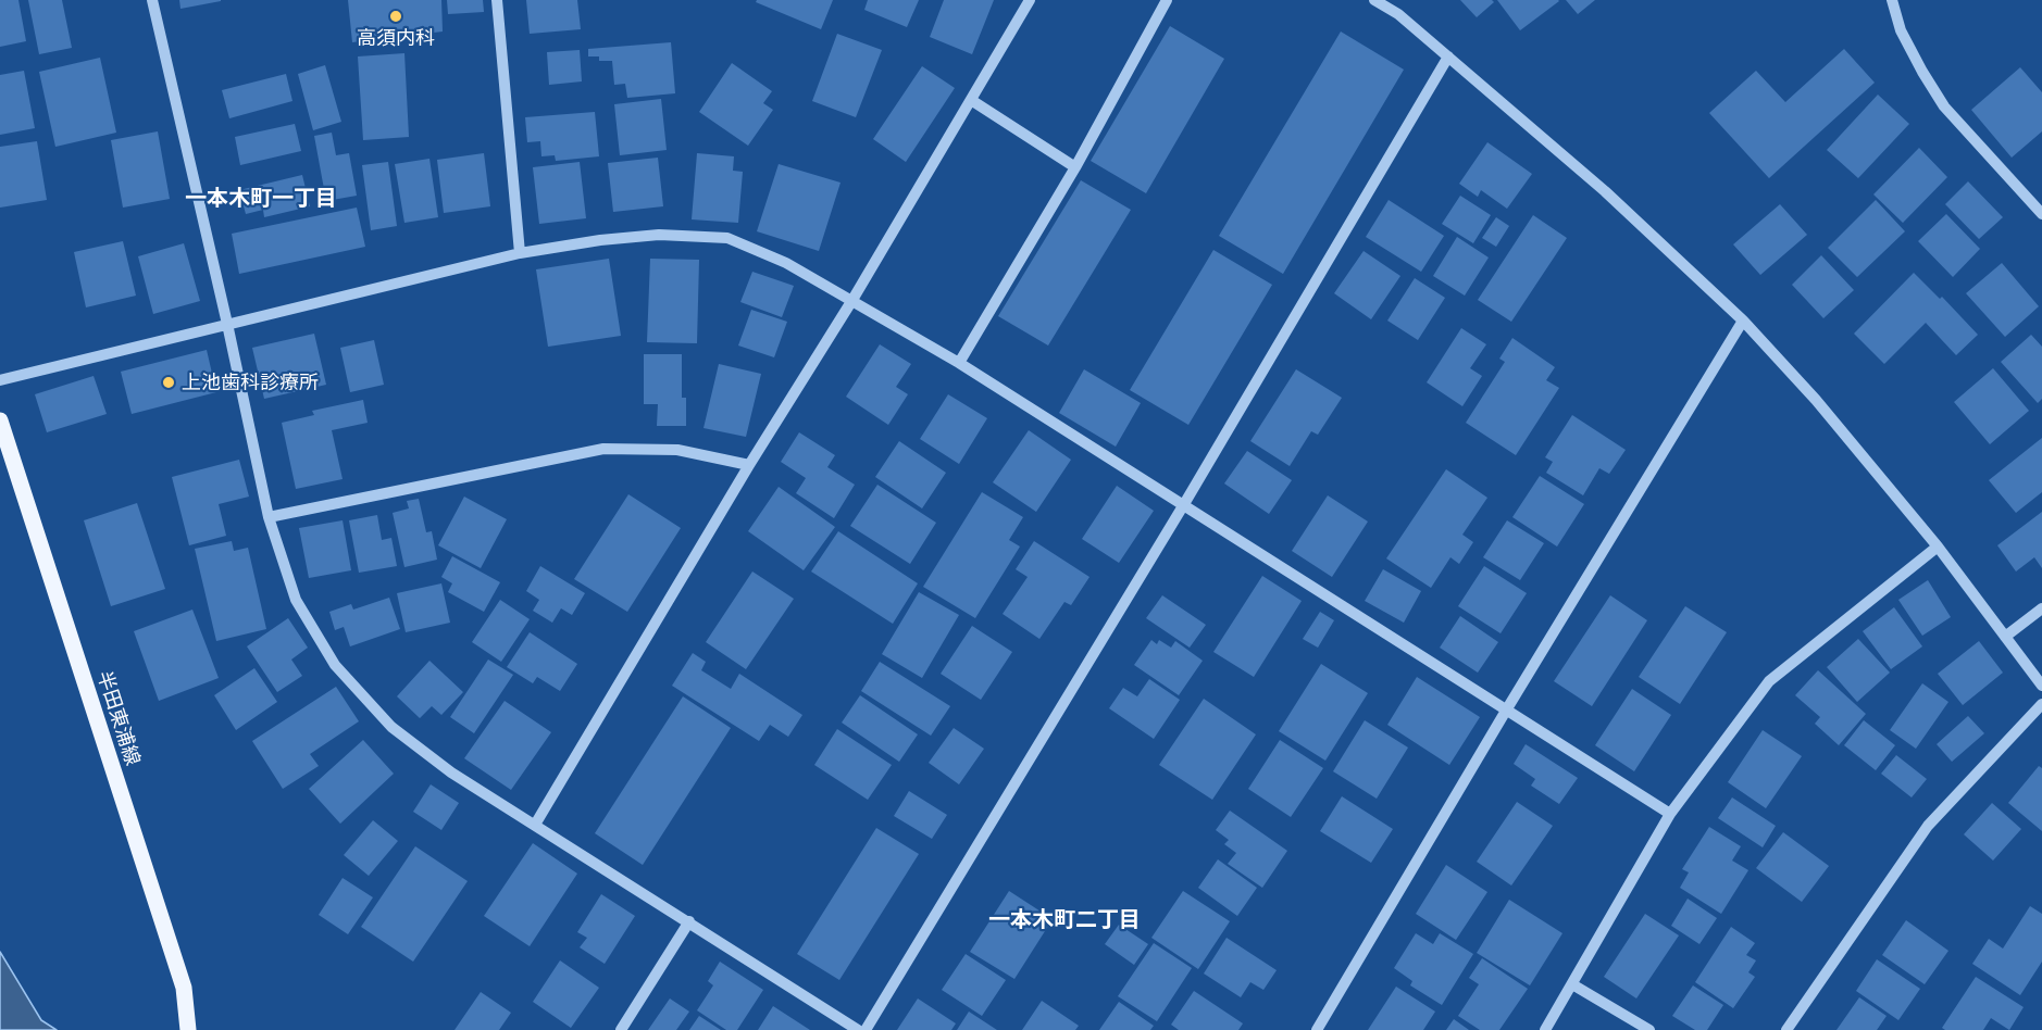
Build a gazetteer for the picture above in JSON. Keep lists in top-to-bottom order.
{
  "streets": {
    "main road": ["半田東浦線"]
  },
  "districts": ["一本木町一丁目", "一本木町二丁目"],
  "places": ["高須内科", "上池歯科診療所"]
}
